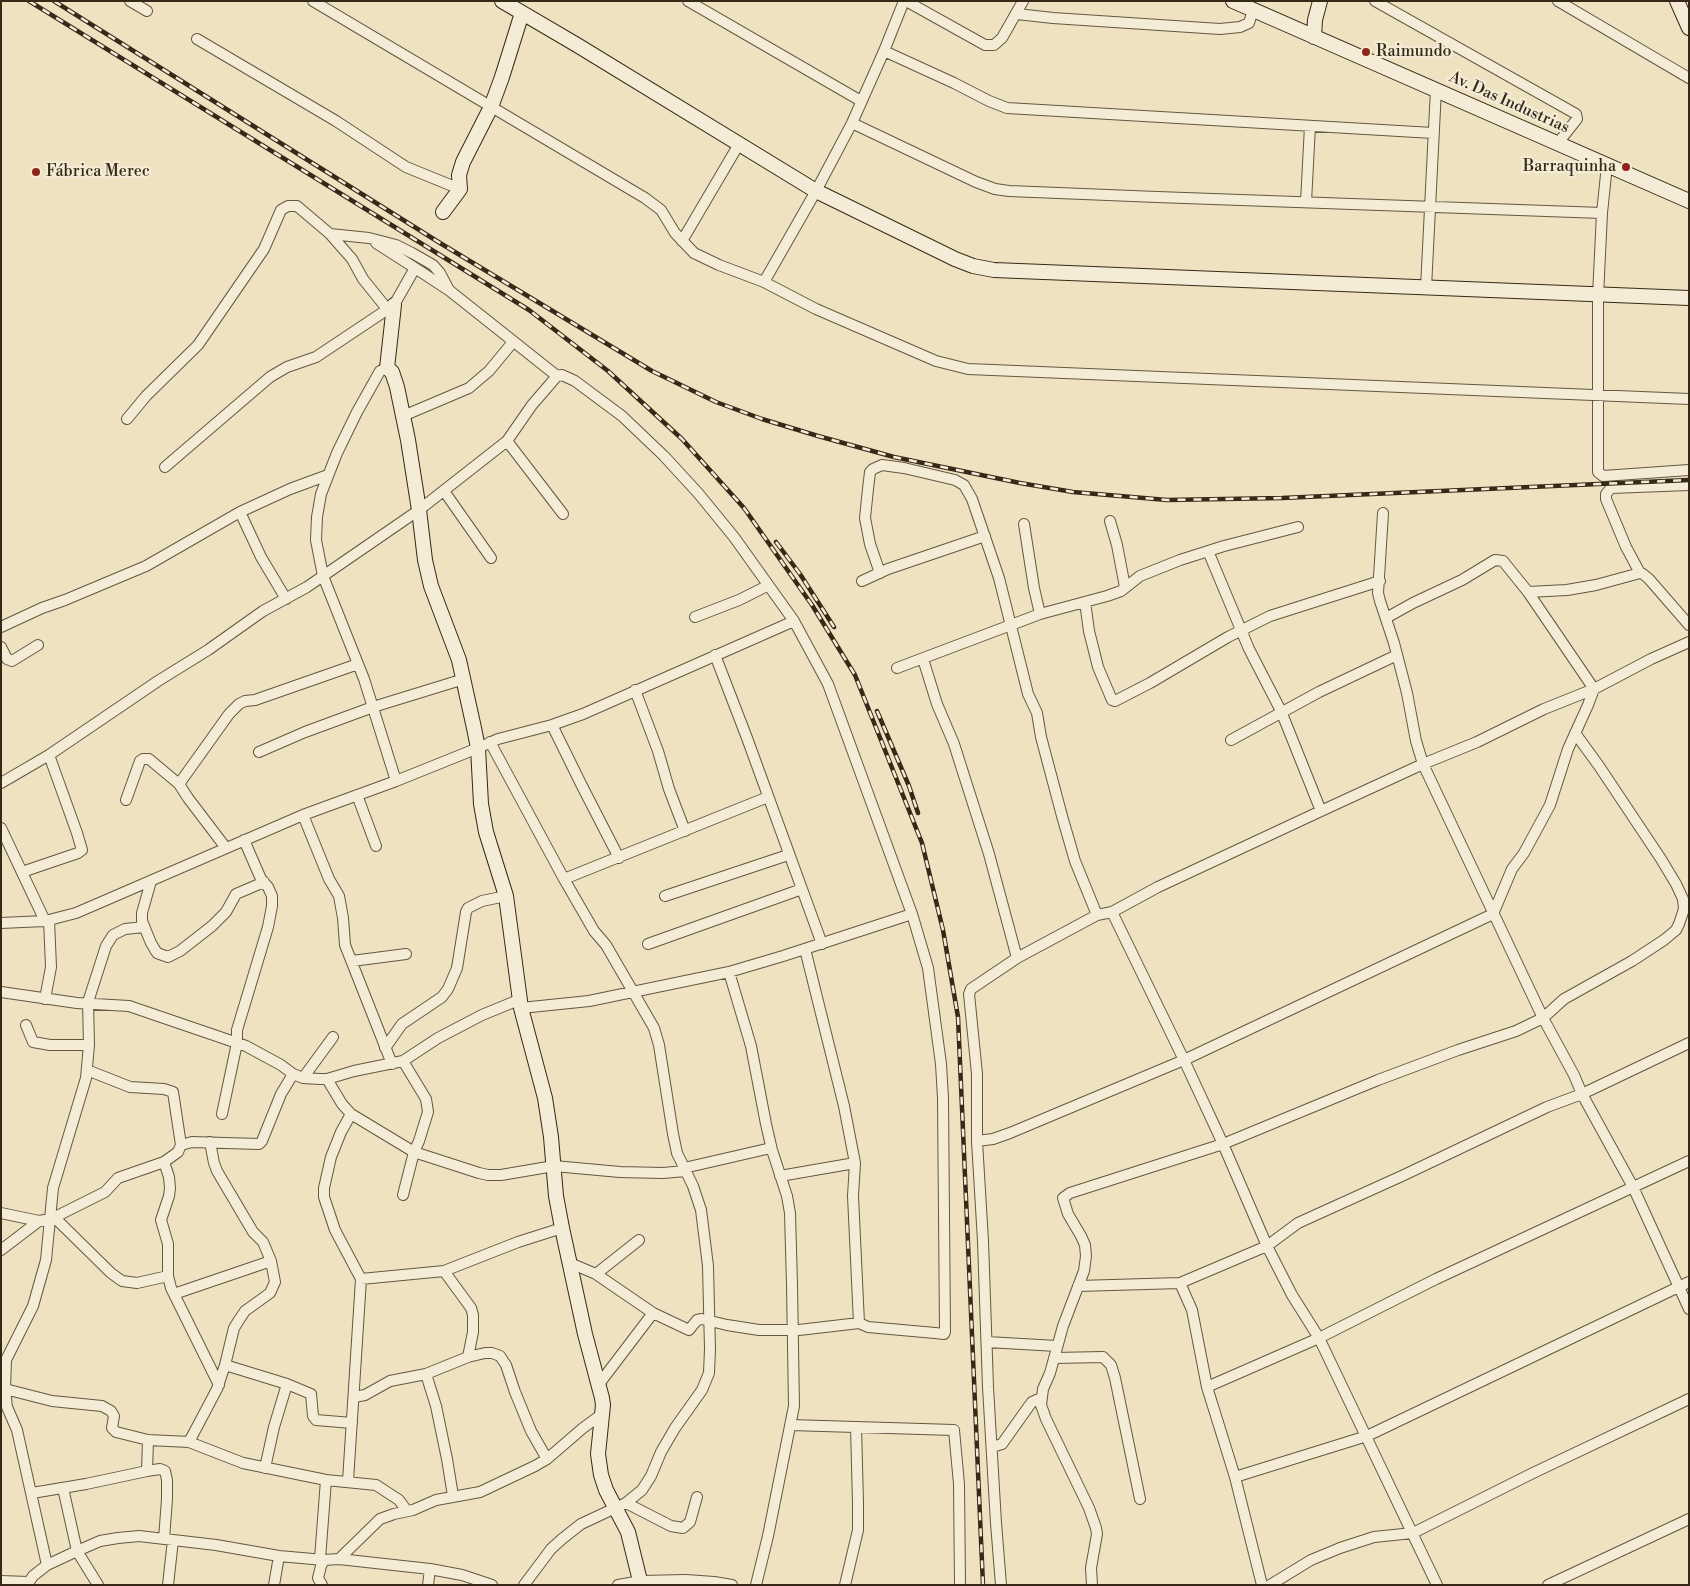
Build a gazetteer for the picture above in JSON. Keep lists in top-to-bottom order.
{
  "streets": {
    "street": ["Av. Das Industrias"]
  },
  "places": ["Raimundo", "Barraquinha", "Fábrica Merec"]
}
